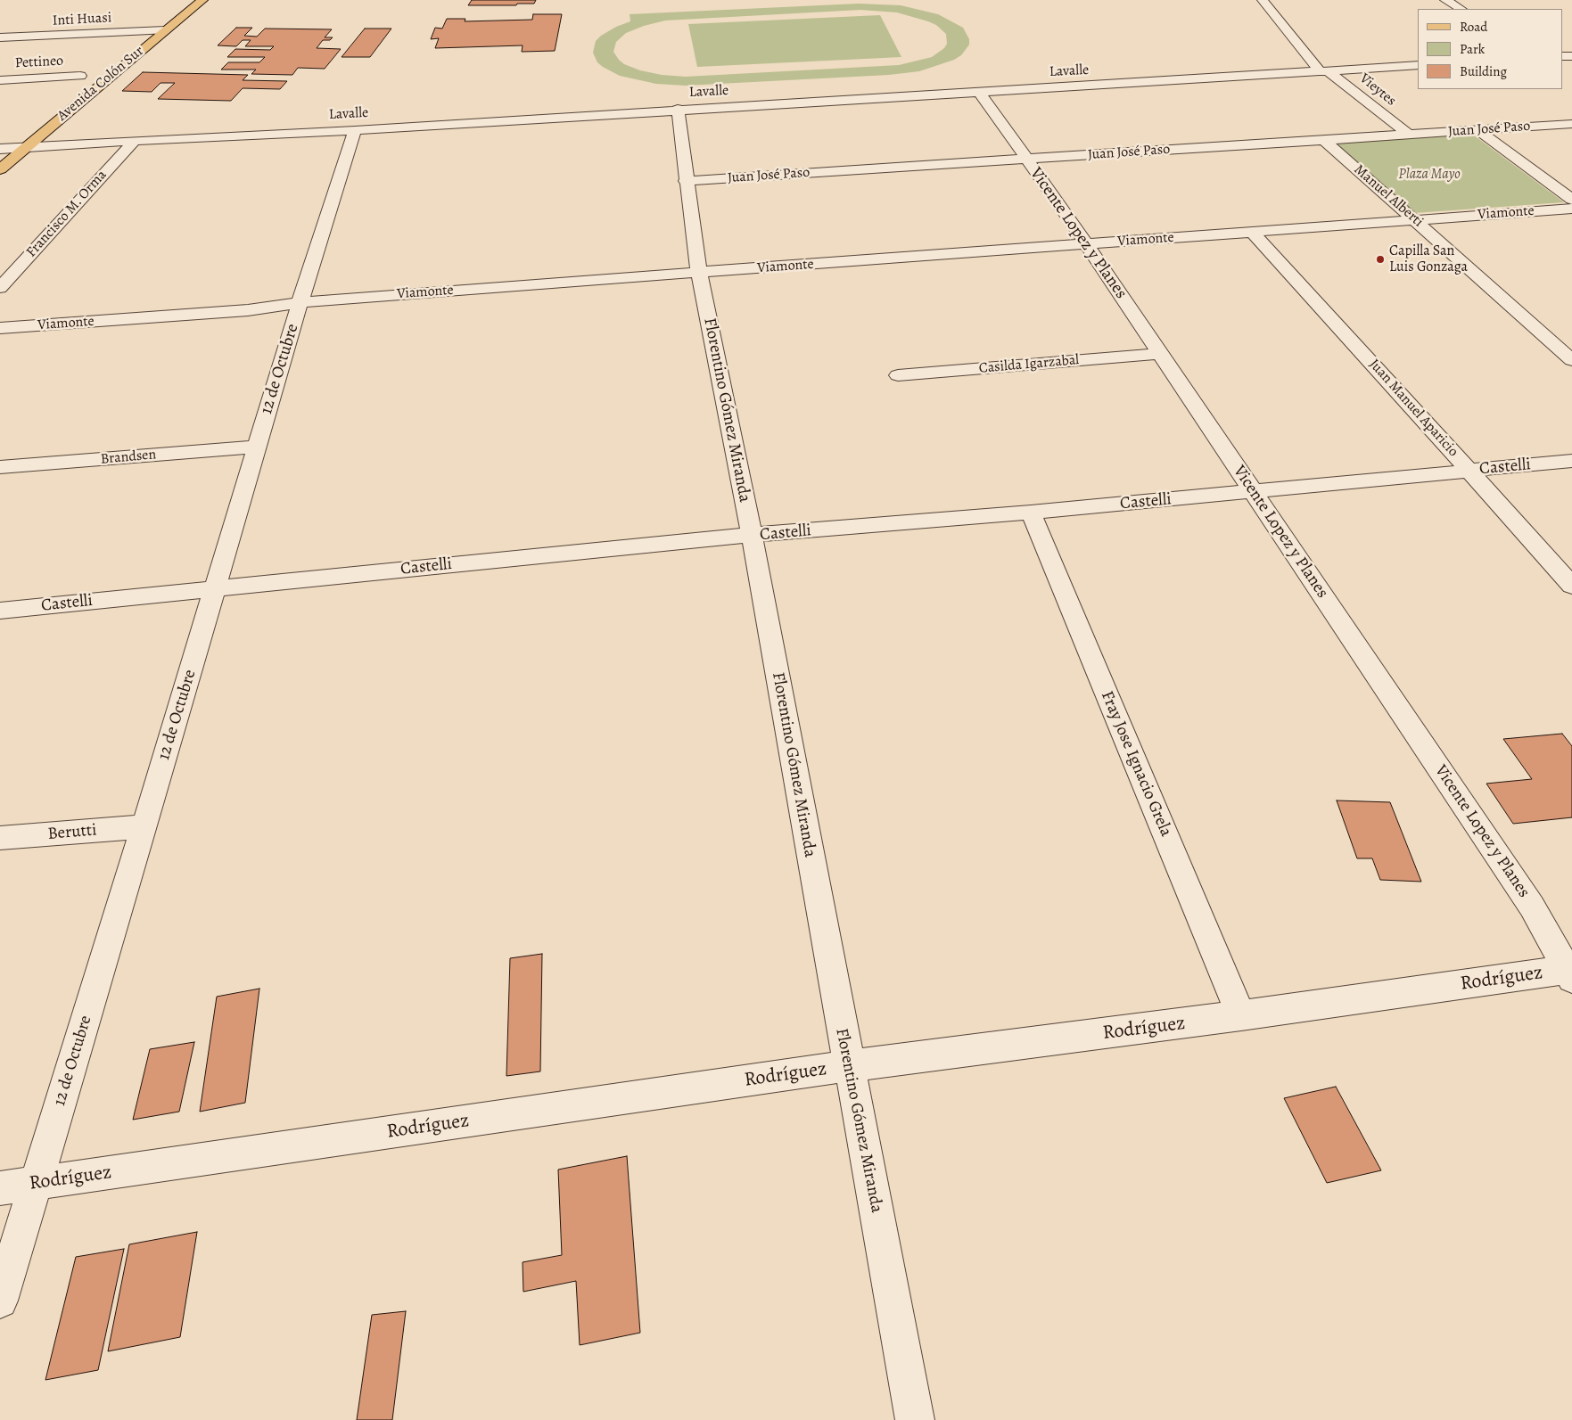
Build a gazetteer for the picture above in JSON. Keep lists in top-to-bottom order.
{
  "streets": {
    "main road": ["Avenida Colón Sur"],
    "street": [
      "Inti Huasi",
      "Pettineo",
      "Lavalle",
      "Vieytes",
      "Juan José Paso",
      "Manuel Alberti",
      "Viamonte",
      "Francisco M. Orma",
      "Vicente Lopez y Planes",
      "Casilda Igarzabal",
      "12 de Octubre",
      "Juan Manuel Aparicio",
      "Florentino Gómez Miranda",
      "Brandsen",
      "Castelli",
      "Fray Jose Ignacio Grela",
      "Berutti",
      "Rodríguez"
    ]
  },
  "crossings": [
    ["Inti Huasi", "Avenida Colón Sur"],
    ["Lavalle", "Avenida Colón Sur"],
    ["Lavalle", "Vieytes"],
    ["Lavalle", "Francisco M. Orma"],
    ["Lavalle", "Vicente Lopez y Planes"],
    ["Lavalle", "12 de Octubre"],
    ["Lavalle", "Florentino Gómez Miranda"],
    ["Vieytes", "Juan José Paso"],
    ["Juan José Paso", "Manuel Alberti"],
    ["Juan José Paso", "Vicente Lopez y Planes"],
    ["Juan José Paso", "Florentino Gómez Miranda"],
    ["Manuel Alberti", "Viamonte"],
    ["Viamonte", "Vicente Lopez y Planes"],
    ["Viamonte", "12 de Octubre"],
    ["Viamonte", "Juan Manuel Aparicio"],
    ["Viamonte", "Florentino Gómez Miranda"],
    ["Vicente Lopez y Planes", "Casilda Igarzabal"],
    ["Vicente Lopez y Planes", "Castelli"],
    ["Vicente Lopez y Planes", "Rodríguez"],
    ["12 de Octubre", "Brandsen"],
    ["12 de Octubre", "Castelli"],
    ["12 de Octubre", "Berutti"],
    ["12 de Octubre", "Rodríguez"],
    ["Juan Manuel Aparicio", "Castelli"],
    ["Florentino Gómez Miranda", "Castelli"],
    ["Florentino Gómez Miranda", "Rodríguez"],
    ["Castelli", "Fray Jose Ignacio Grela"],
    ["Fray Jose Ignacio Grela", "Rodríguez"]
  ],
  "parks": ["Plaza Mayo"],
  "places": ["Capilla San Luis Gonzaga"],
  "legend": ["Road", "Park", "Building"]
}
